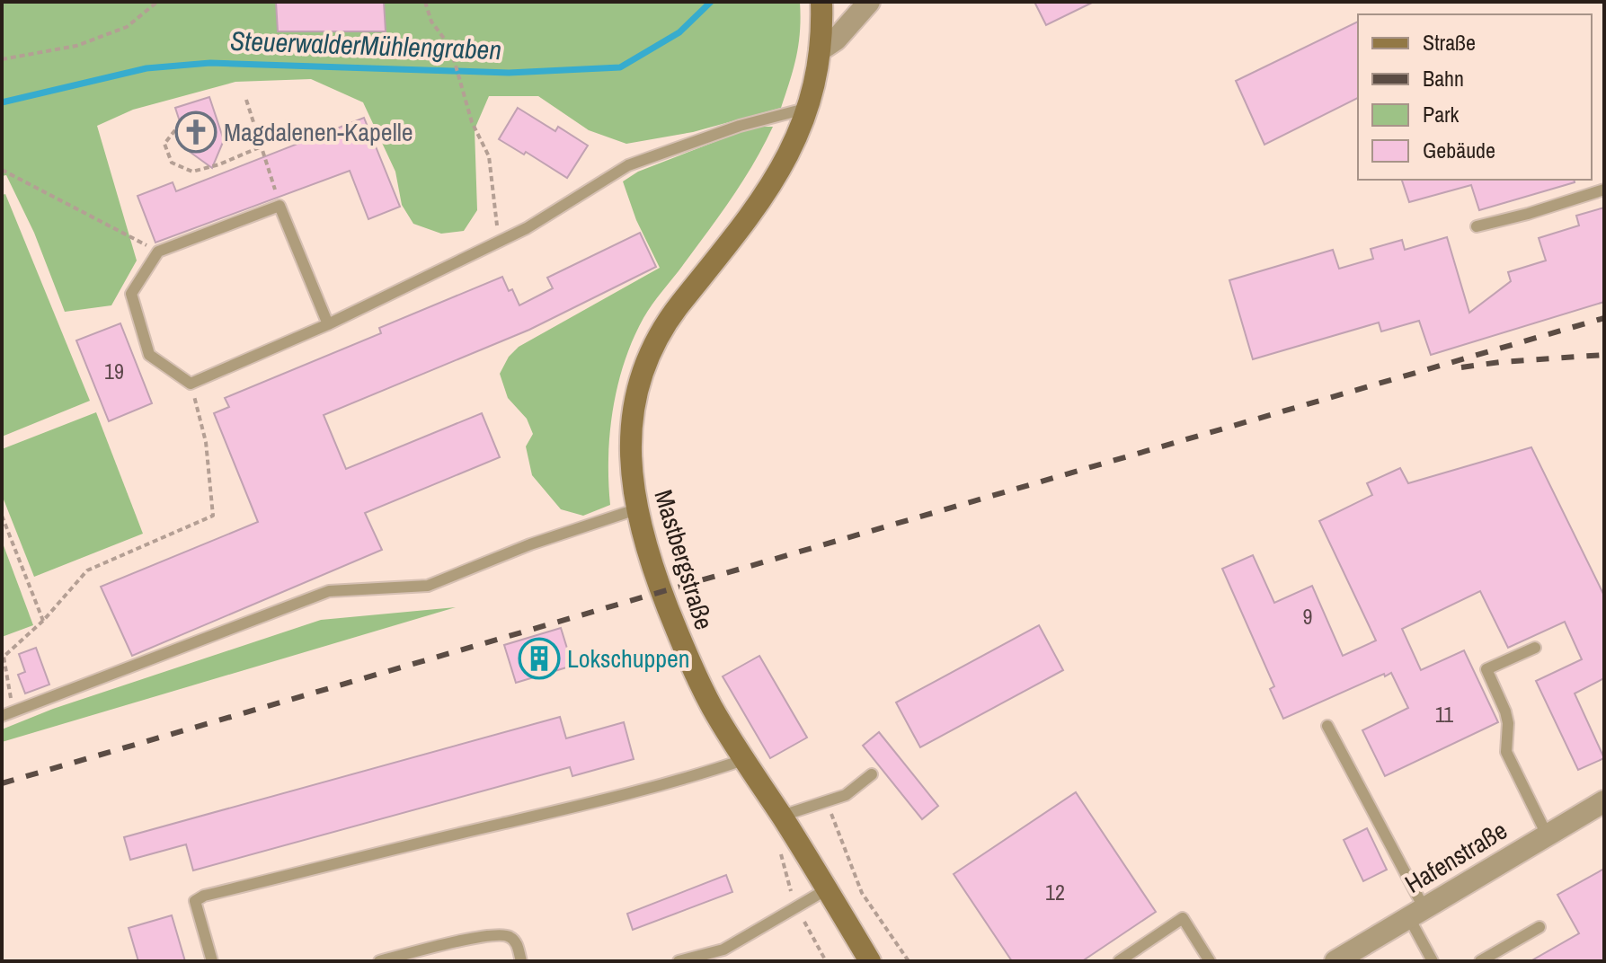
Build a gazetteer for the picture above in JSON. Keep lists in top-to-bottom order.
{
  "streets": {
    "main road": ["Mastbergstraße"],
    "street": ["Hafenstraße"]
  },
  "water": ["SteuerwalderMühlengraben"],
  "places": {
    "church": ["Magdalenen-Kapelle"],
    "building": ["Lokschuppen"]
  },
  "house_numbers": [
    "19",
    "9",
    "11",
    "12"
  ],
  "legend": [
    "Straße",
    "Bahn",
    "Park",
    "Gebäude"
  ]
}
